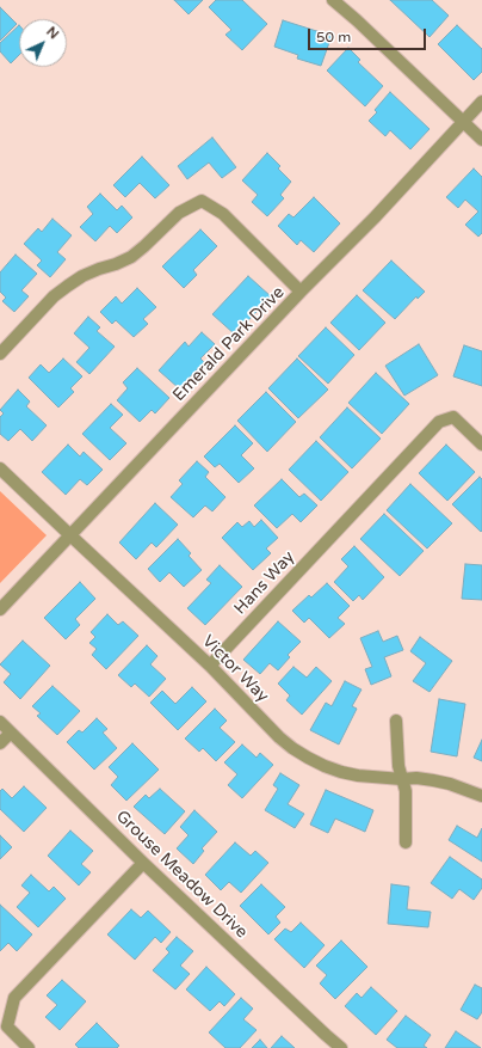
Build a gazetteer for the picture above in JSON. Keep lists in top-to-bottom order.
{
  "streets": {
    "street": [
      "Emerald Park Drive",
      "Hans Way",
      "Victor Way",
      "Grouse Meadow Drive"
    ]
  },
  "crossings": [
    ["Emerald Park Drive", "Victor Way"],
    ["Hans Way", "Victor Way"]
  ],
  "scale_bar": "50 m",
  "north": "top right"
}
